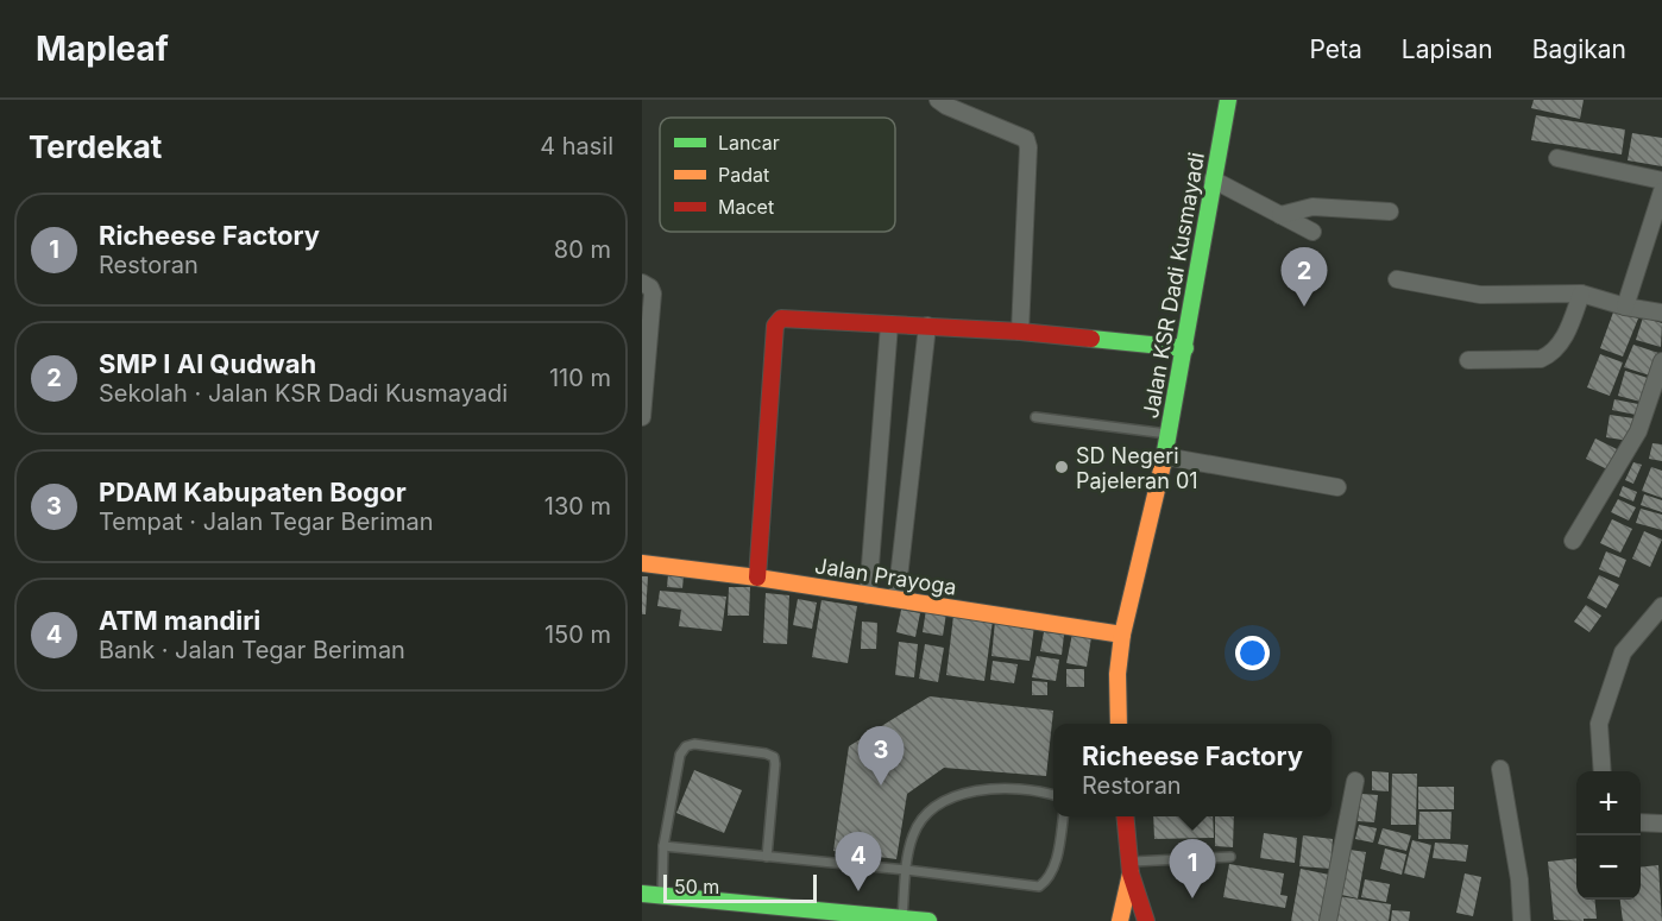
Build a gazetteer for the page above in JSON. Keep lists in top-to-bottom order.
{
  "streets": {
    "street": ["Jalan KSR Dadi Kusmayadi", "Jalan Prayoga"]
  },
  "crossings": [
    ["Jalan KSR Dadi Kusmayadi", "Jalan Prayoga"]
  ],
  "places": ["SD Negeri Pajeleran 01"],
  "legend": ["Lancar", "Padat", "Macet"],
  "scale_bar": "50 m",
  "page": {
    "header": "Mapleaf",
    "nav": ["Peta", "Lapisan", "Bagikan"],
    "heading": ["Terdekat", "4 hasil"],
    "list": [
      {
        "mark": "1",
        "name": "Richeese Factory",
        "note": "Restoran",
        "value": "80 m"
      },
      {
        "mark": "2",
        "name": "SMP I Al Qudwah",
        "note": "Sekolah · Jalan KSR Dadi Kusmayadi",
        "value": "110 m"
      },
      {
        "mark": "3",
        "name": "PDAM Kabupaten Bogor",
        "note": "Tempat · Jalan Tegar Beriman",
        "value": "130 m"
      },
      {
        "mark": "4",
        "name": "ATM mandiri",
        "note": "Bank · Jalan Tegar Beriman",
        "value": "150 m"
      }
    ],
    "pins": [
      "2",
      "3",
      "4",
      "1"
    ],
    "popup": ["Richeese Factory", "Restoran"],
    "map_buttons": ["+", "−"],
    "scale": "50 m"
  }
}
